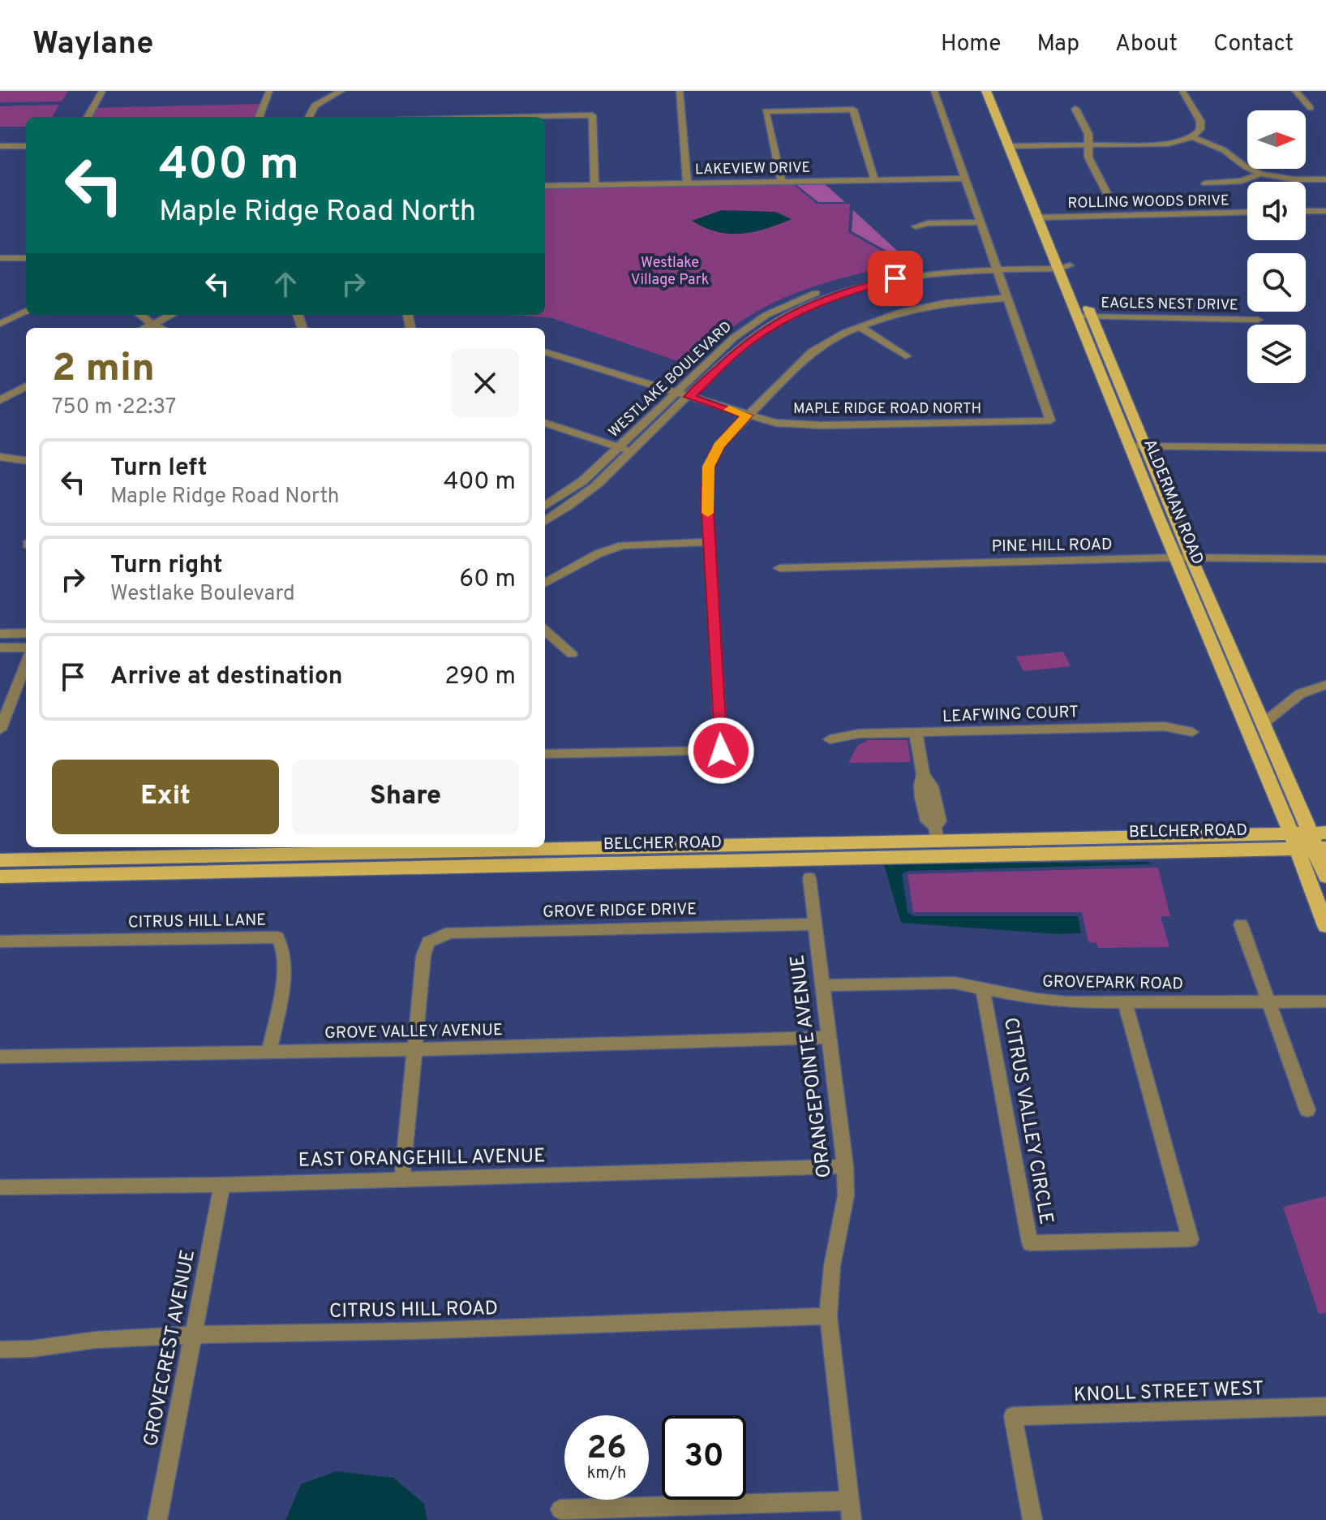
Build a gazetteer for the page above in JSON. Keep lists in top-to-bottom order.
{
  "streets": {
    "main road": ["ALDERMAN ROAD", "BELCHER ROAD"],
    "street": [
      "LAKEVIEW DRIVE",
      "ROLLING WOODS DRIVE",
      "EAGLES NEST DRIVE",
      "WESTLAKE BOULEVARD",
      "MAPLE RIDGE ROAD NORTH",
      "PINE HILL ROAD",
      "LEAFWING COURT",
      "GROVE RIDGE DRIVE",
      "CITRUS HILL LANE",
      "GROVEPARK ROAD",
      "GROVE VALLEY AVENUE",
      "ORANGEPOINTE AVENUE",
      "CITRUS VALLEY CIRCLE",
      "EAST ORANGEHILL AVENUE",
      "CITRUS HILL ROAD",
      "GROVECREST AVENUE",
      "KNOLL STREET WEST"
    ]
  },
  "crossings": [
    ["ROLLING WOODS DRIVE", "ALDERMAN ROAD"],
    ["EAGLES NEST DRIVE", "ALDERMAN ROAD"],
    ["WESTLAKE BOULEVARD", "MAPLE RIDGE ROAD NORTH"],
    ["WESTLAKE BOULEVARD", "ALDERMAN ROAD"],
    ["ALDERMAN ROAD", "PINE HILL ROAD"],
    ["ALDERMAN ROAD", "BELCHER ROAD"],
    ["GROVE RIDGE DRIVE", "GROVE VALLEY AVENUE"],
    ["GROVE RIDGE DRIVE", "ORANGEPOINTE AVENUE"],
    ["CITRUS HILL LANE", "GROVE VALLEY AVENUE"],
    ["GROVEPARK ROAD", "ORANGEPOINTE AVENUE"],
    ["GROVEPARK ROAD", "CITRUS VALLEY CIRCLE"],
    ["GROVE VALLEY AVENUE", "ORANGEPOINTE AVENUE"],
    ["ORANGEPOINTE AVENUE", "EAST ORANGEHILL AVENUE"],
    ["ORANGEPOINTE AVENUE", "CITRUS HILL ROAD"],
    ["EAST ORANGEHILL AVENUE", "GROVECREST AVENUE"],
    ["CITRUS HILL ROAD", "GROVECREST AVENUE"]
  ],
  "parks": ["Westlake Village Park"],
  "north": "right",
  "page": {
    "header": "Waylane",
    "nav": [
      "Home",
      "Map",
      "About",
      "Contact"
    ],
    "turn": ["400 m", "Maple Ridge Road North"],
    "heading": ["2 min", "750 m · 22:37"],
    "list": [
      {
        "name": "Turn left",
        "note": "Maple Ridge Road North",
        "value": "400 m"
      },
      {
        "name": "Turn right",
        "note": "Westlake Boulevard",
        "value": "60 m"
      },
      {
        "name": "Arrive at destination",
        "value": "290 m"
      }
    ],
    "buttons": ["Exit", "Share"],
    "speed": "26 km/h",
    "limit": "30"
  }
}
